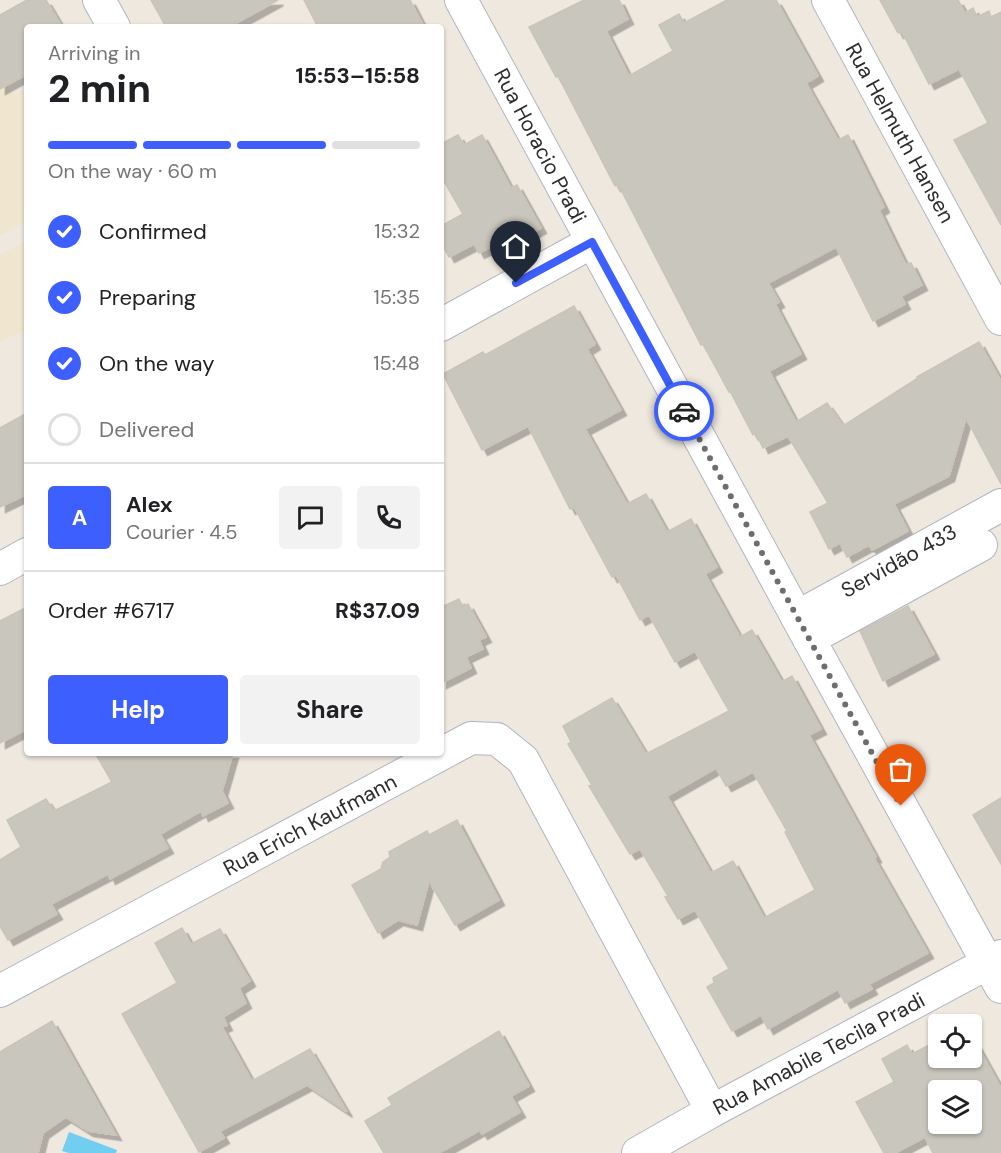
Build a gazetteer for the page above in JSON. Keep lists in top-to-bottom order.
{
  "streets": {
    "street": [
      "Rua Helmuth Hansen",
      "Rua Horacio Pradi",
      "Servidão 433",
      "Rua Erich Kaufmann",
      "Rua Amabile Tecila Pradi"
    ]
  },
  "crossings": [
    ["Rua Horacio Pradi", "Servidão 433"],
    ["Rua Horacio Pradi", "Rua Amabile Tecila Pradi"],
    ["Rua Erich Kaufmann", "Rua Amabile Tecila Pradi"]
  ],
  "page": {
    "heading": ["2 min", "Arriving in", "15:53–15:58"],
    "panel": [
      "Alex",
      "Courier · 4.5",
      "Order #6717",
      "R$37.09"
    ],
    "bar": "On the way · 60 m",
    "list": [
      ["Confirmed", "15:32"],
      ["Preparing", "15:35"],
      ["On the way", "15:48"],
      "Delivered"
    ],
    "round": "A",
    "buttons": ["Help", "Share"]
  }
}
